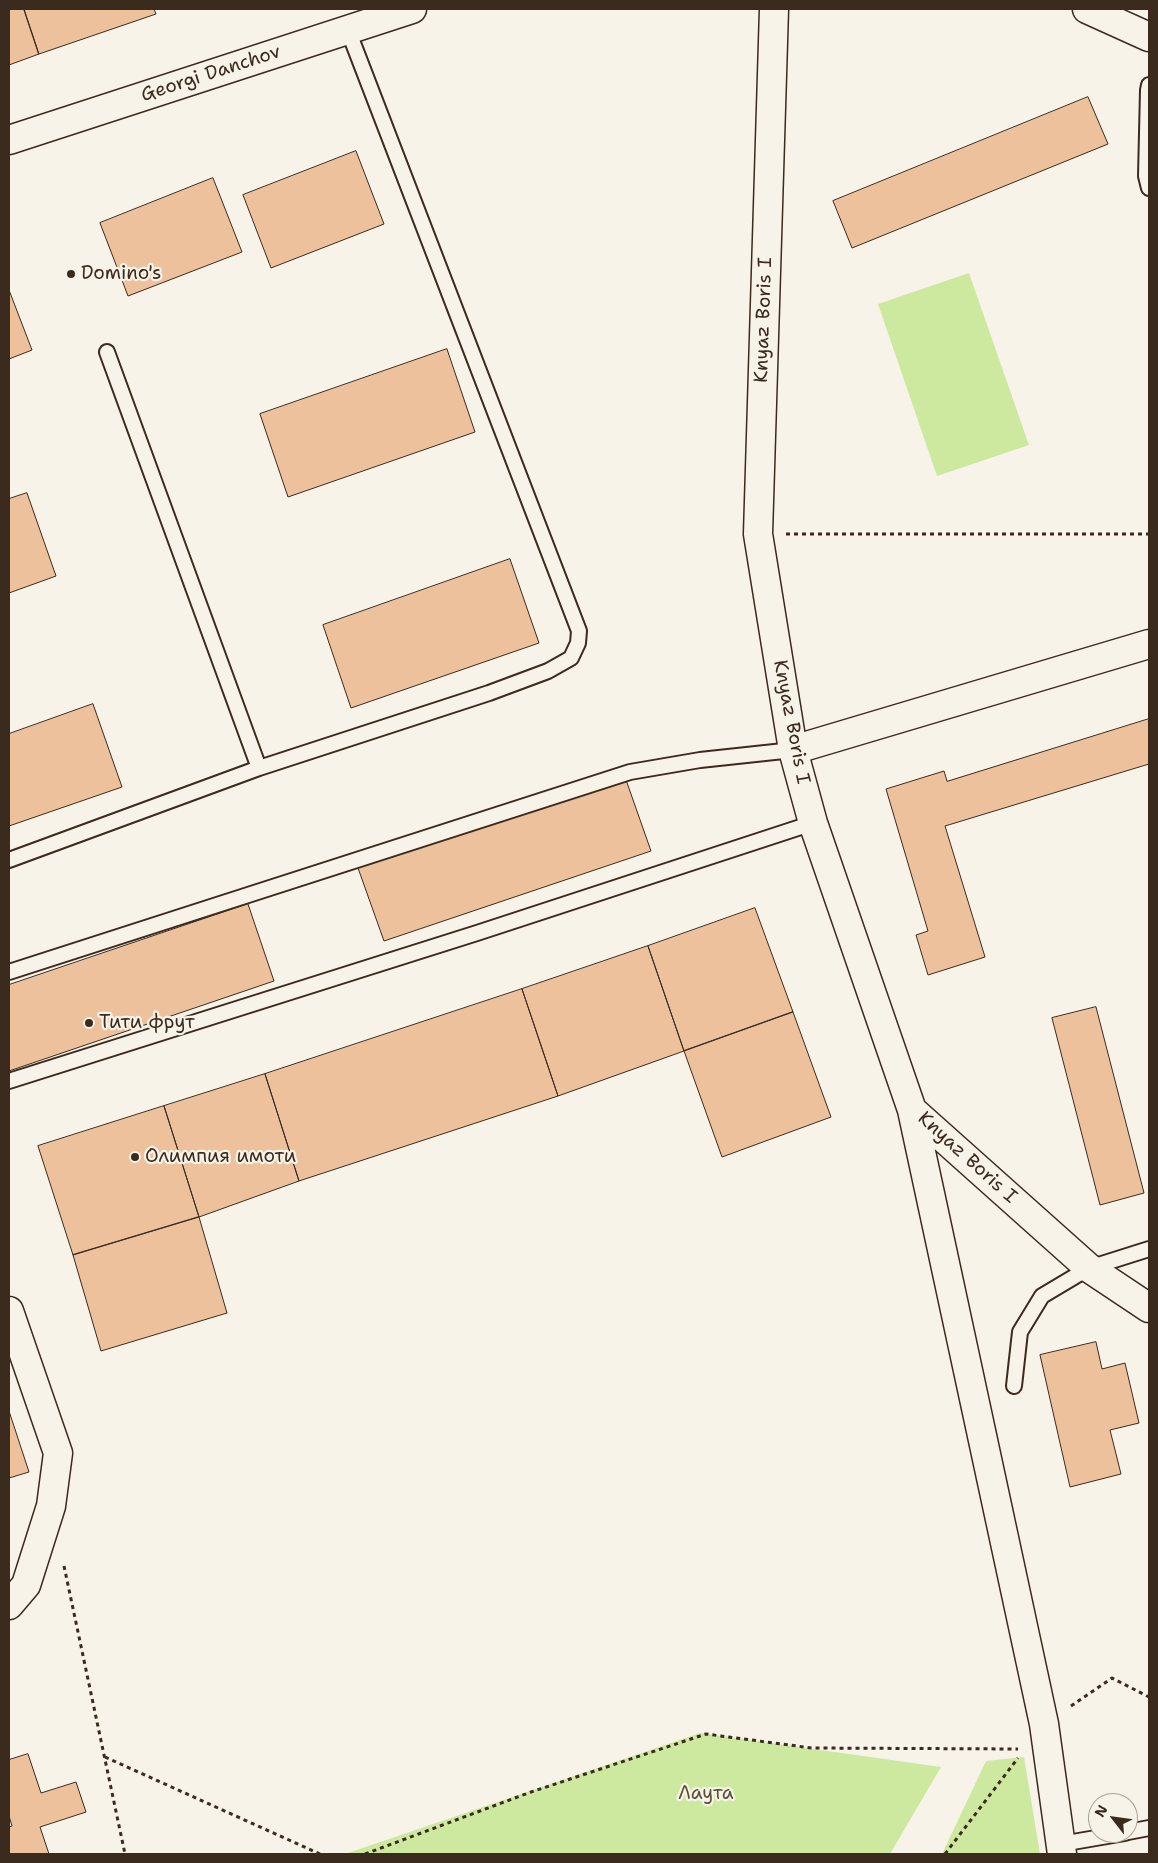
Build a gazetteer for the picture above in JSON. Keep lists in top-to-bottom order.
{
  "streets": {
    "street": ["Georgi Danchov", "Knyaz Boris I"]
  },
  "parks": ["Лаута"],
  "places": ["Domino's", "Тити фрут", "Олимпия имоти"],
  "north": "top left"
}
